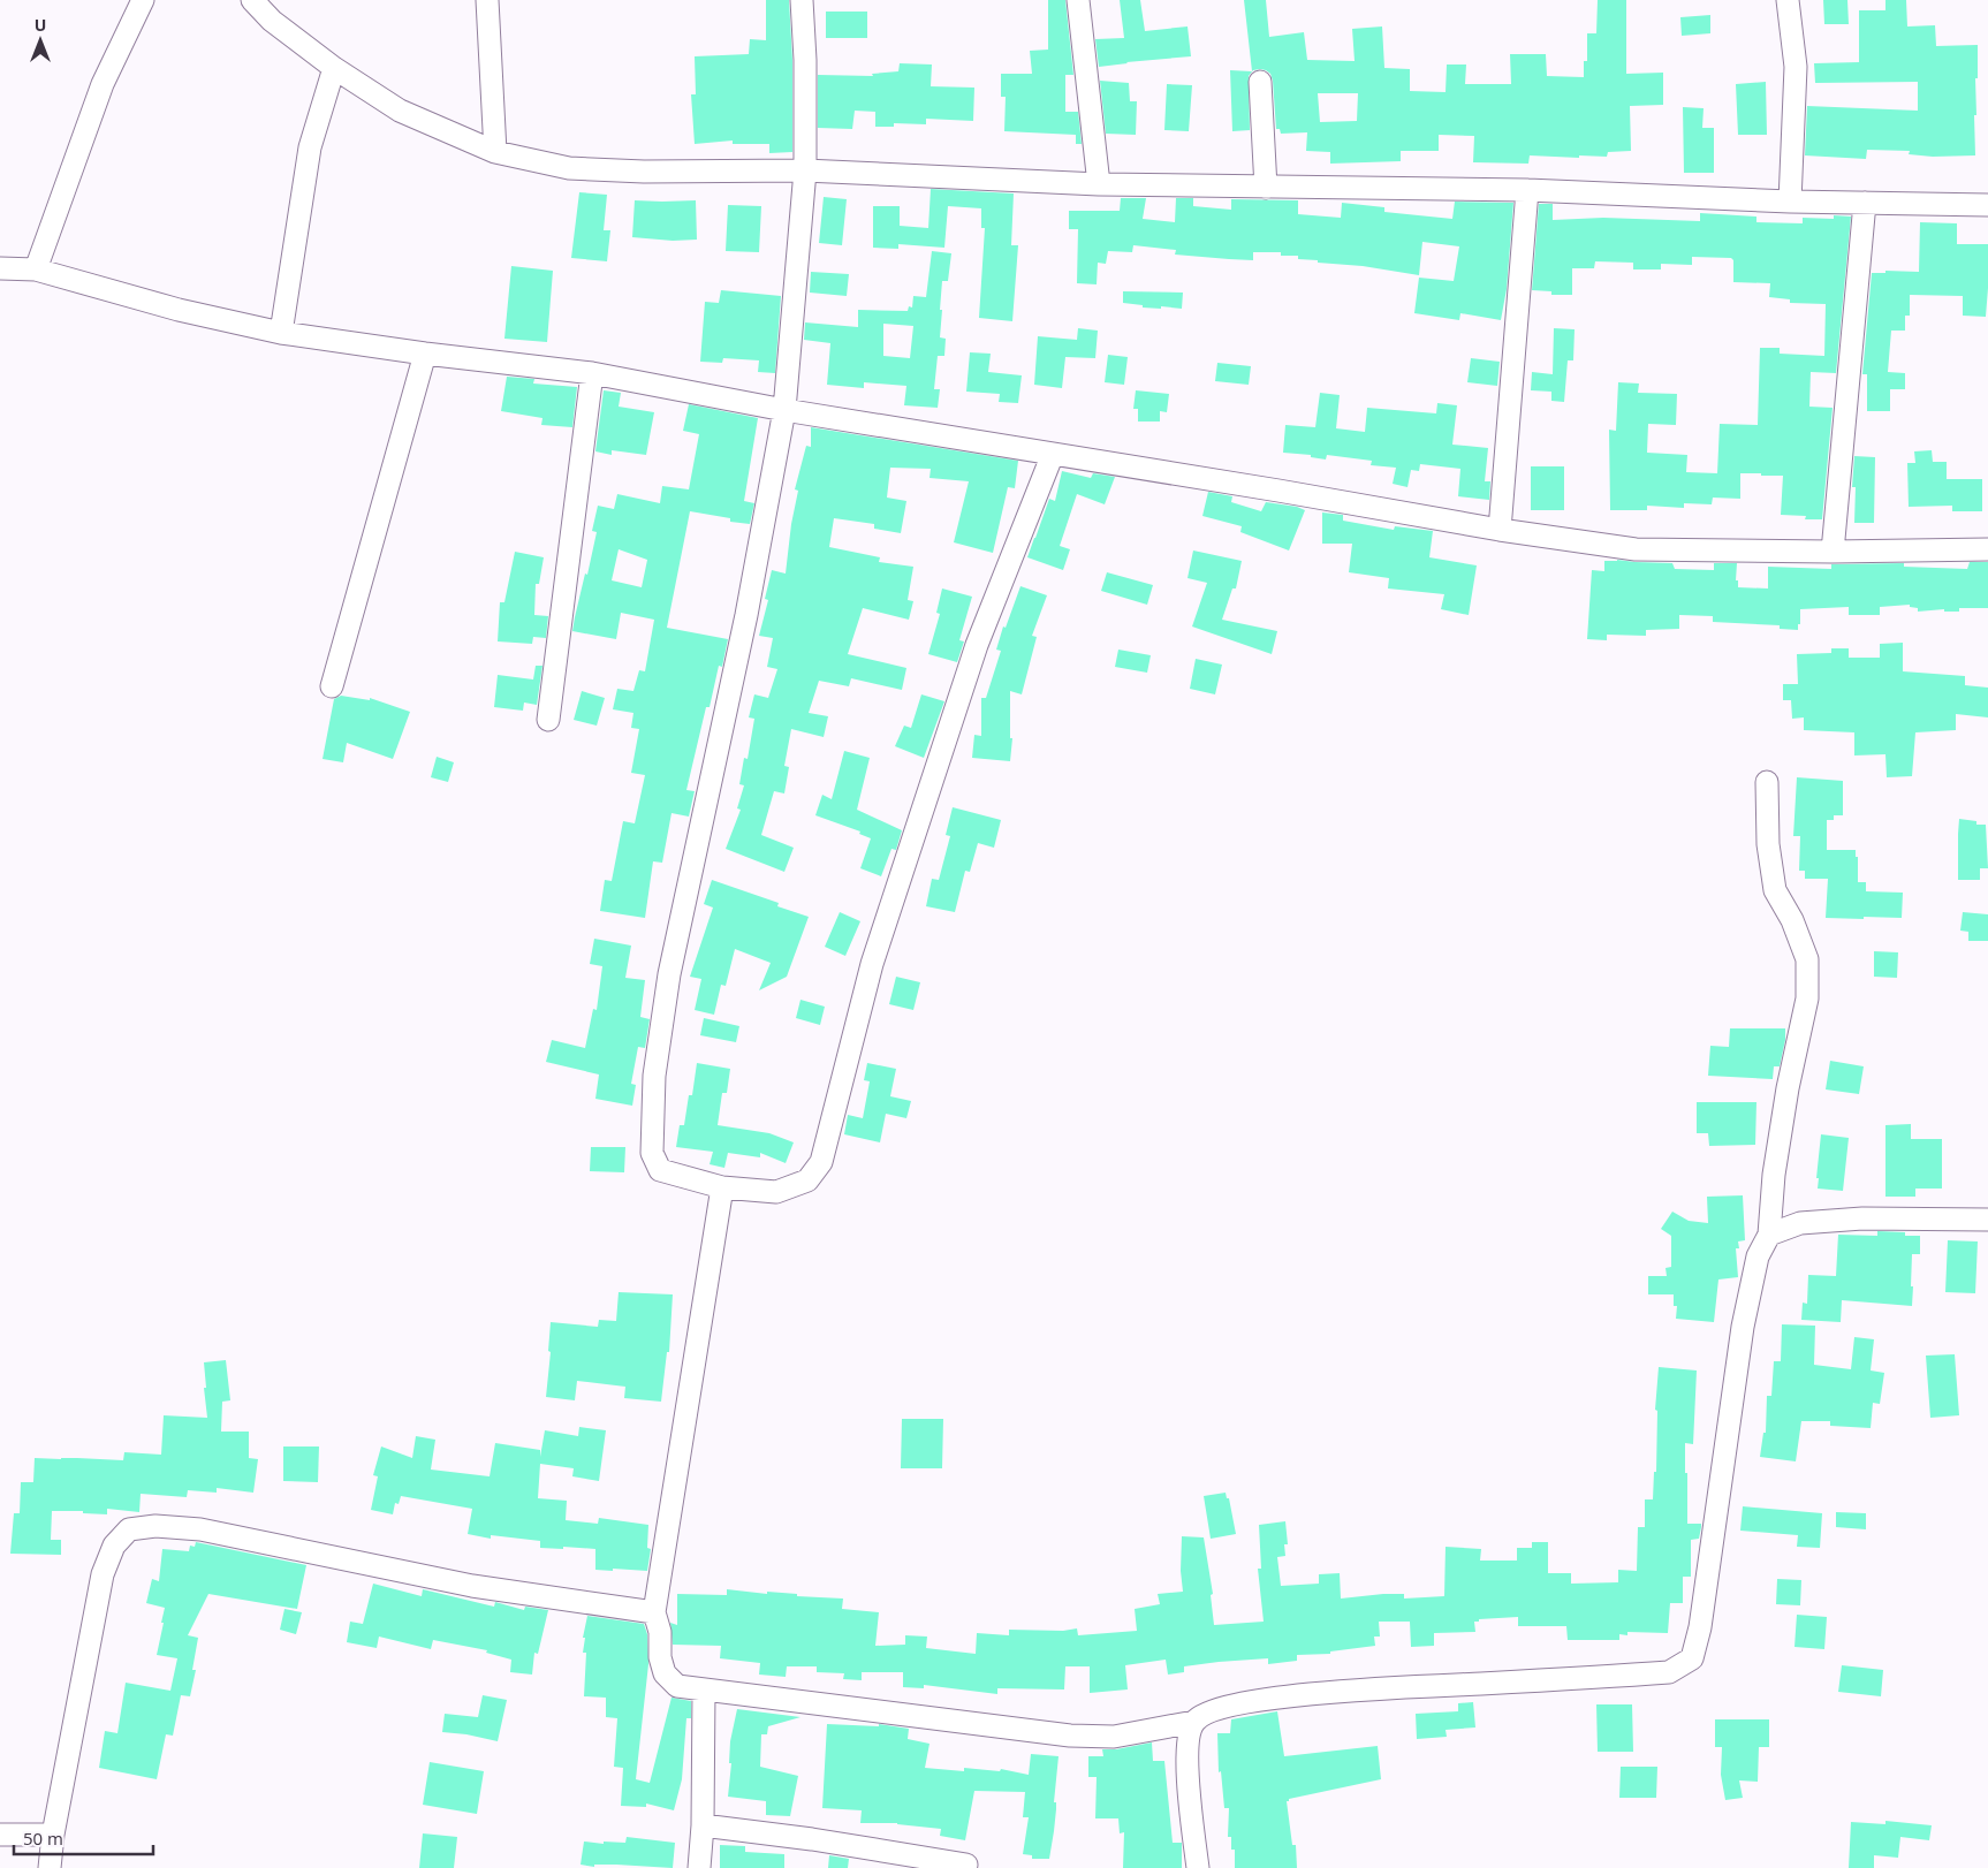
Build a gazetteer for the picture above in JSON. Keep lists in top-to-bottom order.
{
  "scale_bar": "50 m",
  "north": "top"
}
